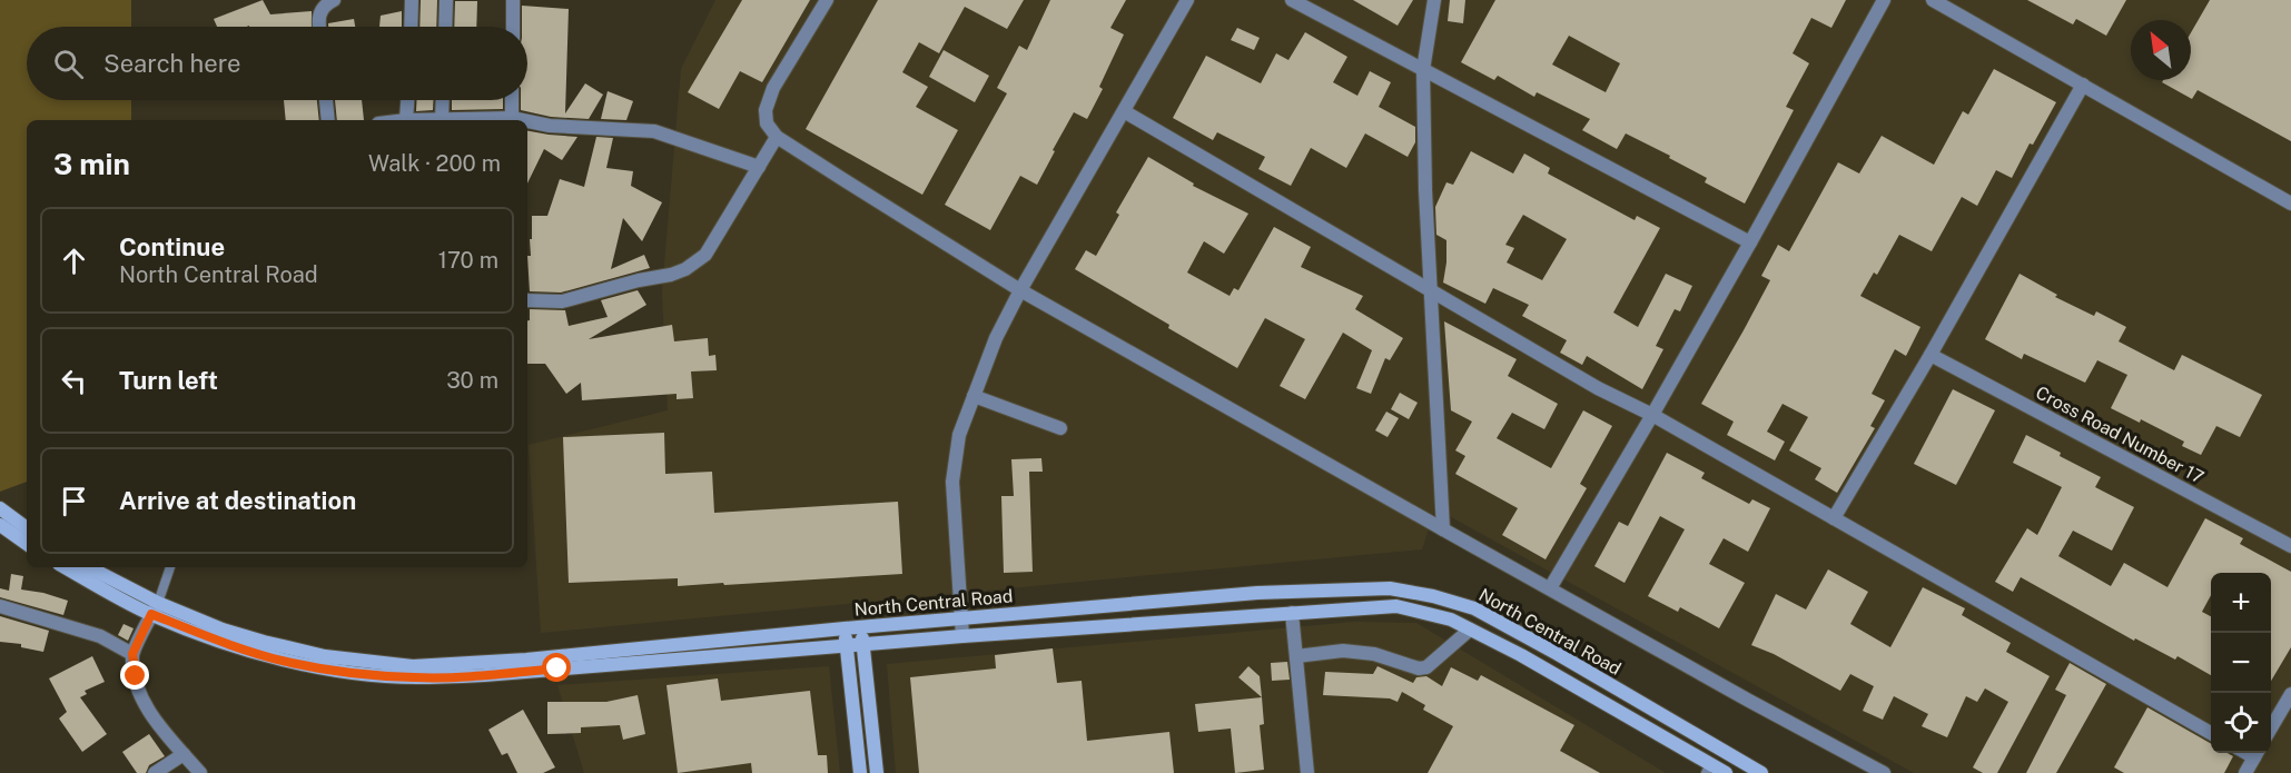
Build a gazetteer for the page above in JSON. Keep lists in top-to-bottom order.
{
  "streets": {
    "main road": ["North Central Road"],
    "street": ["Cross Road Number 17"]
  },
  "north": "top left",
  "page": {
    "search": "Search here",
    "heading": ["3 min", "Walk · 200 m"],
    "list": [
      ["Continue", "North Central Road", "170 m"],
      ["Turn left", "30 m"],
      "Arrive at destination"
    ],
    "map_buttons": ["+", "−"]
  }
}
